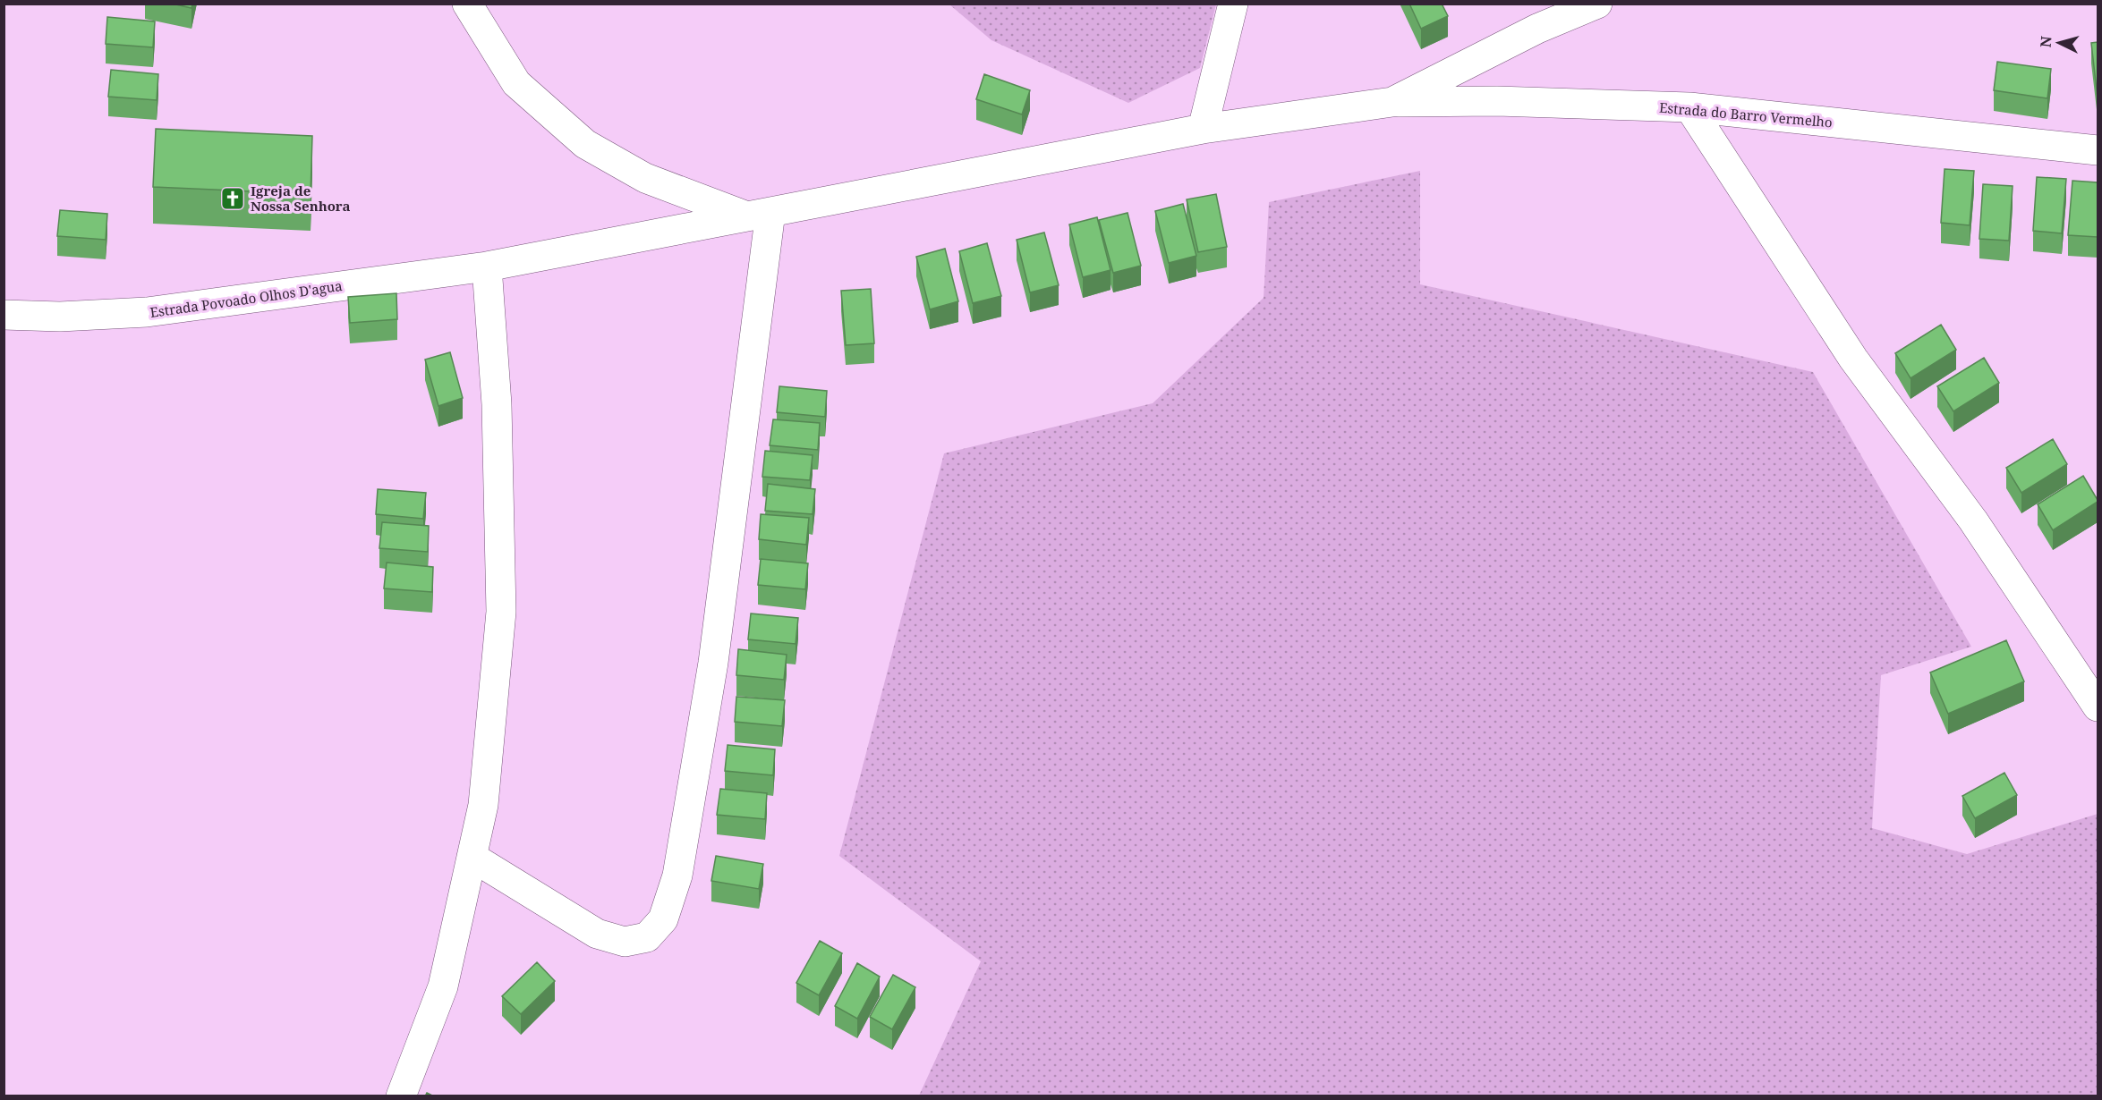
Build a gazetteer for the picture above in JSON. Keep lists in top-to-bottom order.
{
  "streets": {
    "street": ["Estrada do Barro Vermelho", "Estrada Povoado Olhos D'agua"]
  },
  "crossings": [
    ["Estrada do Barro Vermelho", "Estrada Povoado Olhos D'agua"]
  ],
  "places": {
    "church": ["Igreja de Nossa Senhora"]
  },
  "north": "left"
}
